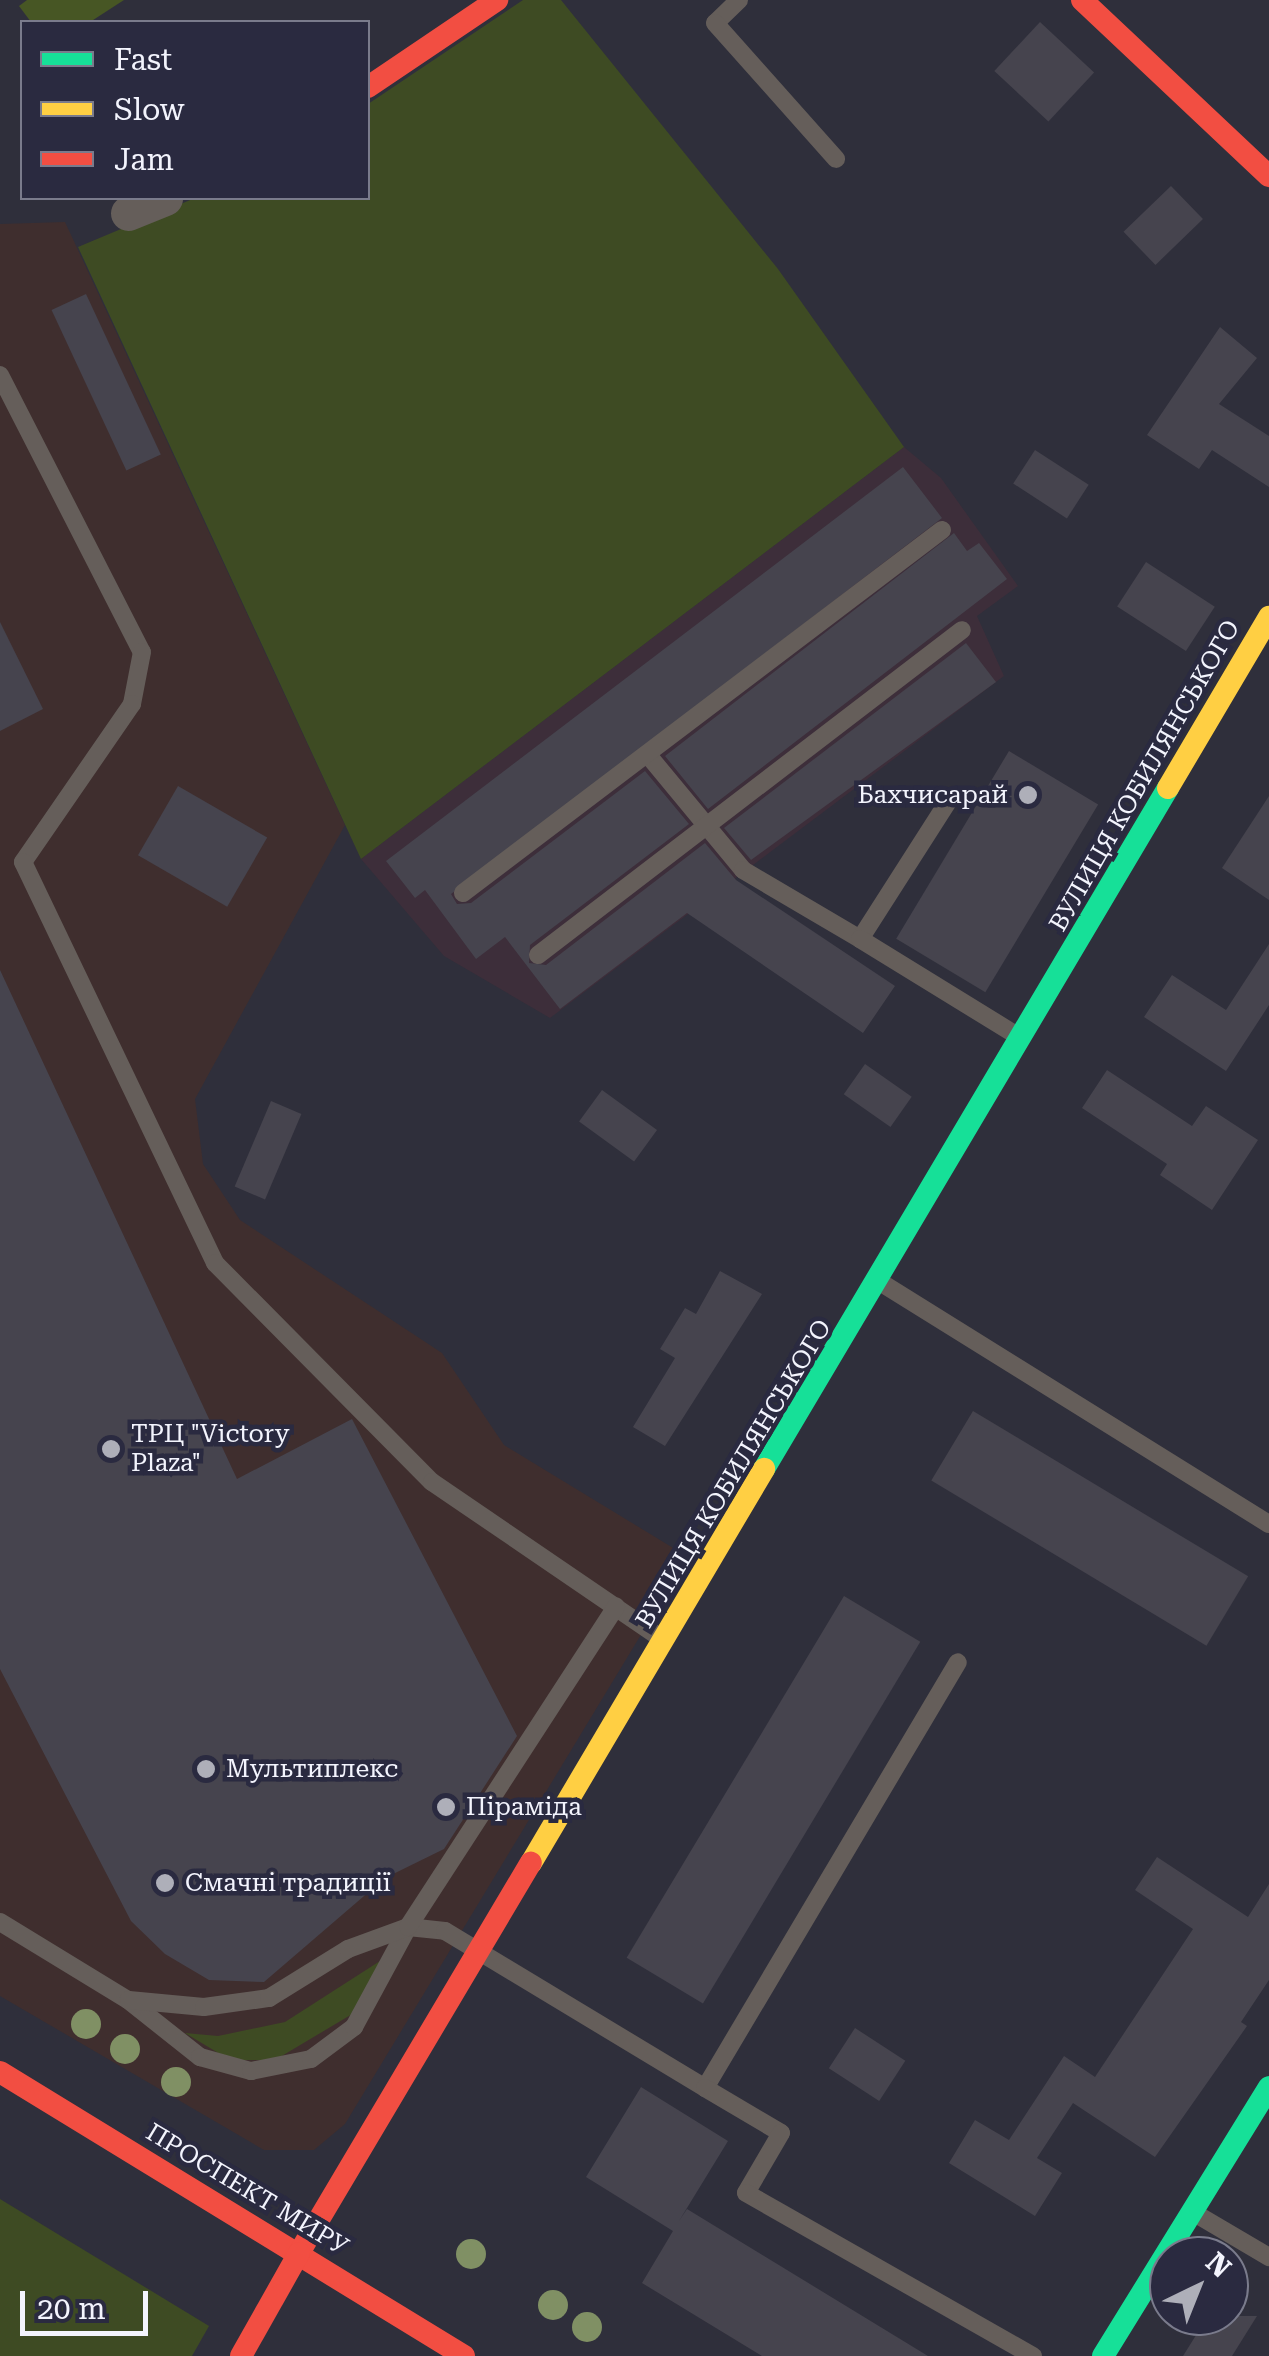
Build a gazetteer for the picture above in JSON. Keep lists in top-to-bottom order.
{
  "streets": {
    "main road": ["ВУЛИЦЯ КОБИЛЯНСЬКОГО", "ПРОСПЕКТ МИРУ"]
  },
  "crossings": [
    ["ВУЛИЦЯ КОБИЛЯНСЬКОГО", "ПРОСПЕКТ МИРУ"]
  ],
  "places": [
    "Бахчисарай",
    "ТРЦ \"Victory Plaza\"",
    "Мультиплекс",
    "Піраміда",
    "Смачні традиції"
  ],
  "legend": ["Fast", "Slow", "Jam"],
  "scale_bar": "20 m",
  "north": "top right"
}
